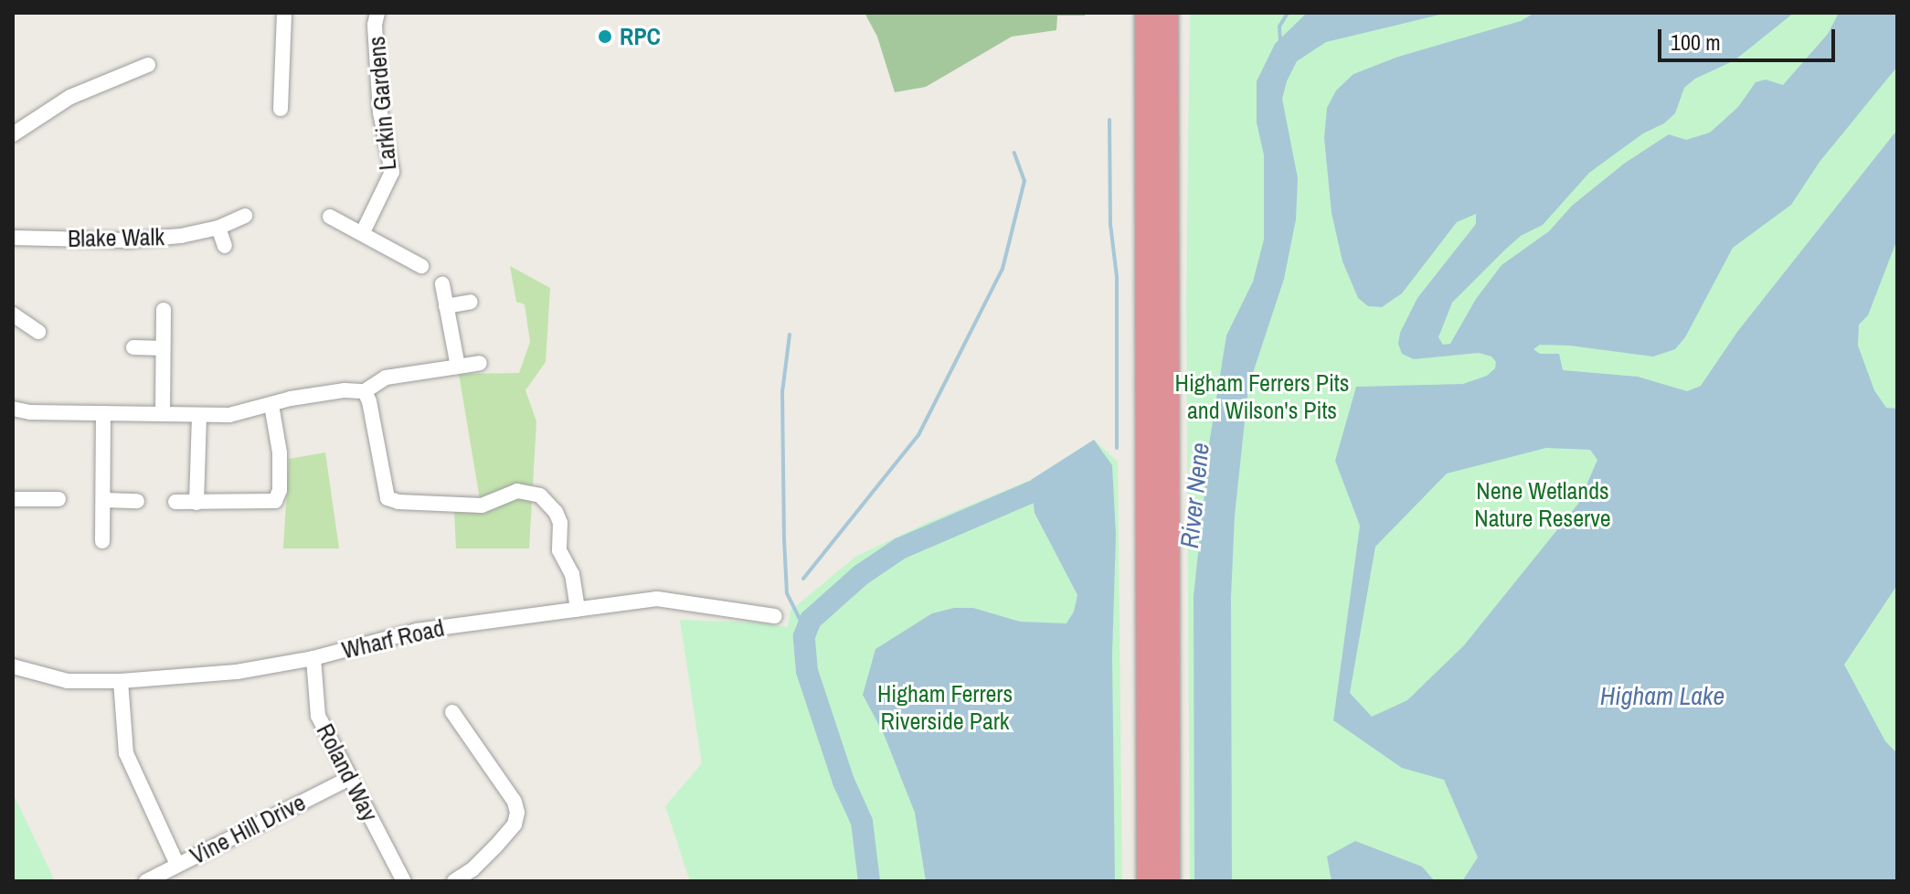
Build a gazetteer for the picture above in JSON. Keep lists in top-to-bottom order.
{
  "streets": {
    "street": [
      "Larkin Gardens",
      "Blake Walk",
      "Wharf Road",
      "Roland Way",
      "Vine Hill Drive"
    ]
  },
  "crossings": [
    ["Wharf Road", "Roland Way"],
    ["Roland Way", "Vine Hill Drive"]
  ],
  "water": ["River Nene", "Higham Lake"],
  "parks": ["Higham Ferrers Pits and Wilson's Pits", "Nene Wetlands Nature Reserve", "Higham Ferrers Riverside Park"],
  "places": ["RPC"],
  "scale_bar": "100 m"
}
